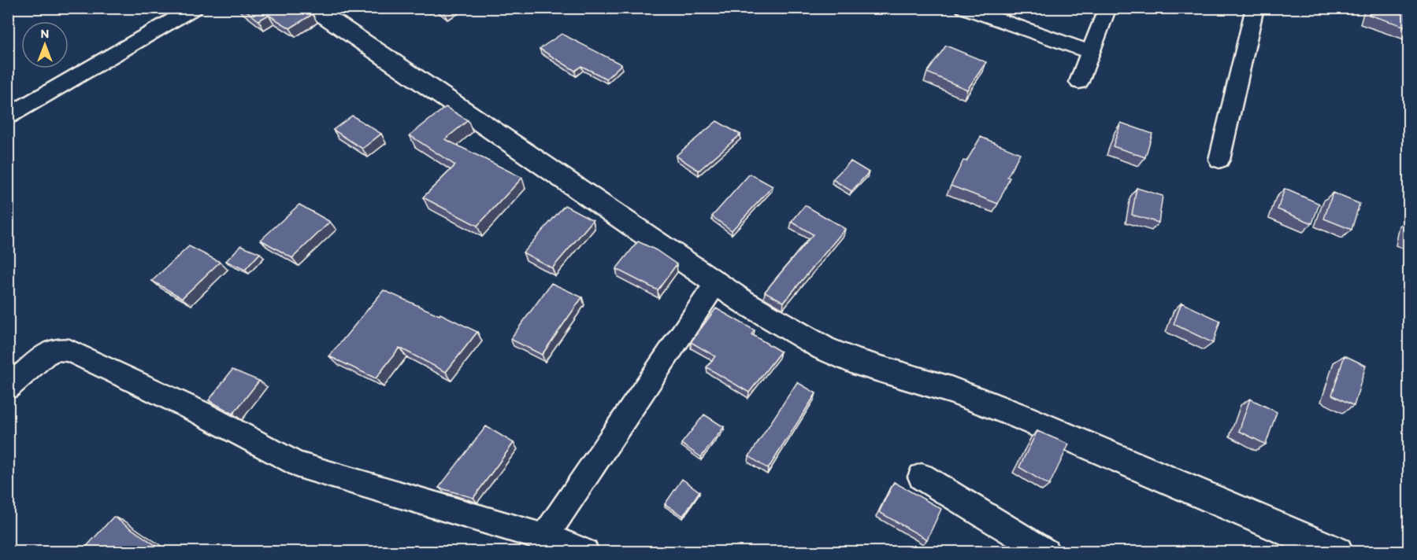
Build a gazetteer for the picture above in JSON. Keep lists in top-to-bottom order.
{
  "north": "top"
}
